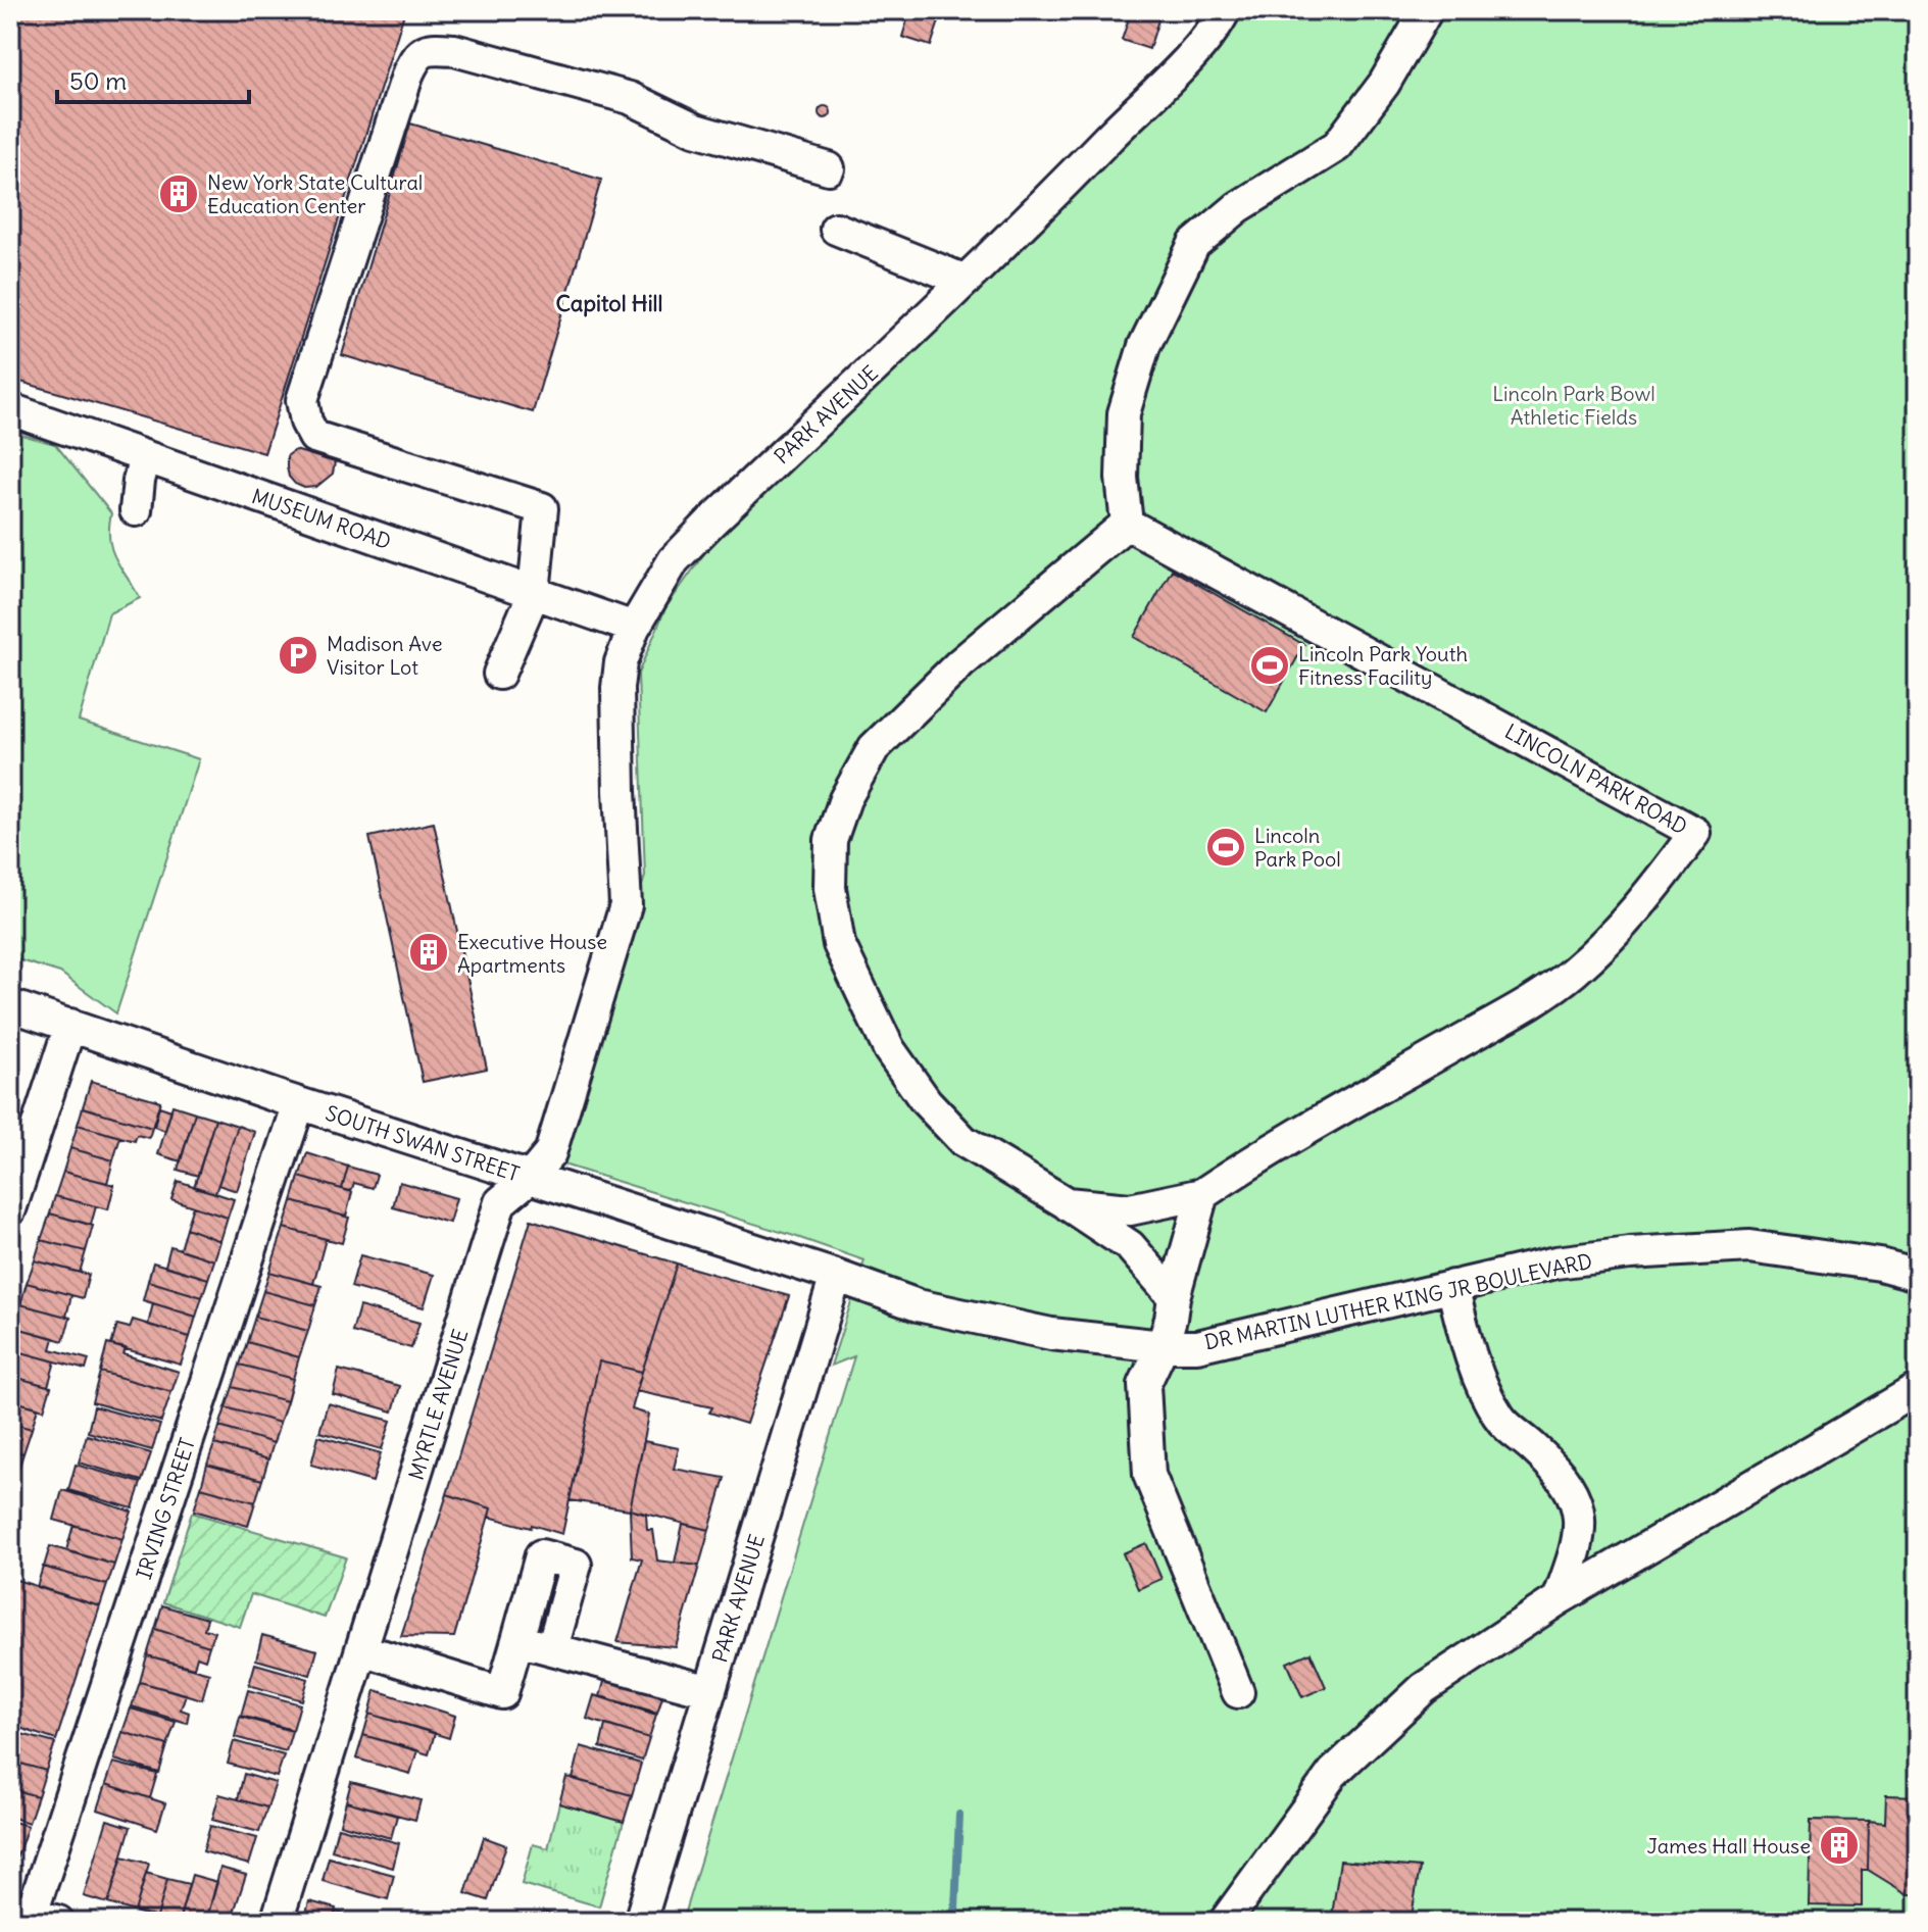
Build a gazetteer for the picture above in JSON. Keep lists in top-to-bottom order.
{
  "streets": {
    "street": [
      "PARK AVENUE",
      "MUSEUM ROAD",
      "LINCOLN PARK ROAD",
      "SOUTH SWAN STREET",
      "DR MARTIN LUTHER KING JR BOULEVARD",
      "MYRTLE AVENUE",
      "IRVING STREET"
    ]
  },
  "crossings": [
    ["PARK AVENUE", "MUSEUM ROAD"],
    ["PARK AVENUE", "SOUTH SWAN STREET"],
    ["PARK AVENUE", "DR MARTIN LUTHER KING JR BOULEVARD"],
    ["PARK AVENUE", "MYRTLE AVENUE"],
    ["SOUTH SWAN STREET", "DR MARTIN LUTHER KING JR BOULEVARD"],
    ["SOUTH SWAN STREET", "MYRTLE AVENUE"],
    ["SOUTH SWAN STREET", "IRVING STREET"]
  ],
  "districts": ["Capitol Hill"],
  "parks": ["Lincoln Park Bowl Athletic Fields"],
  "places": {
    "building": ["New York State Cultural Education Center", "Executive House Apartments", "James Hall House"],
    "parking": ["Madison Ave Visitor Lot"],
    "sports": ["Lincoln Park Youth Fitness Facility", "Lincoln Park Pool"]
  },
  "scale_bar": "50 m"
}
